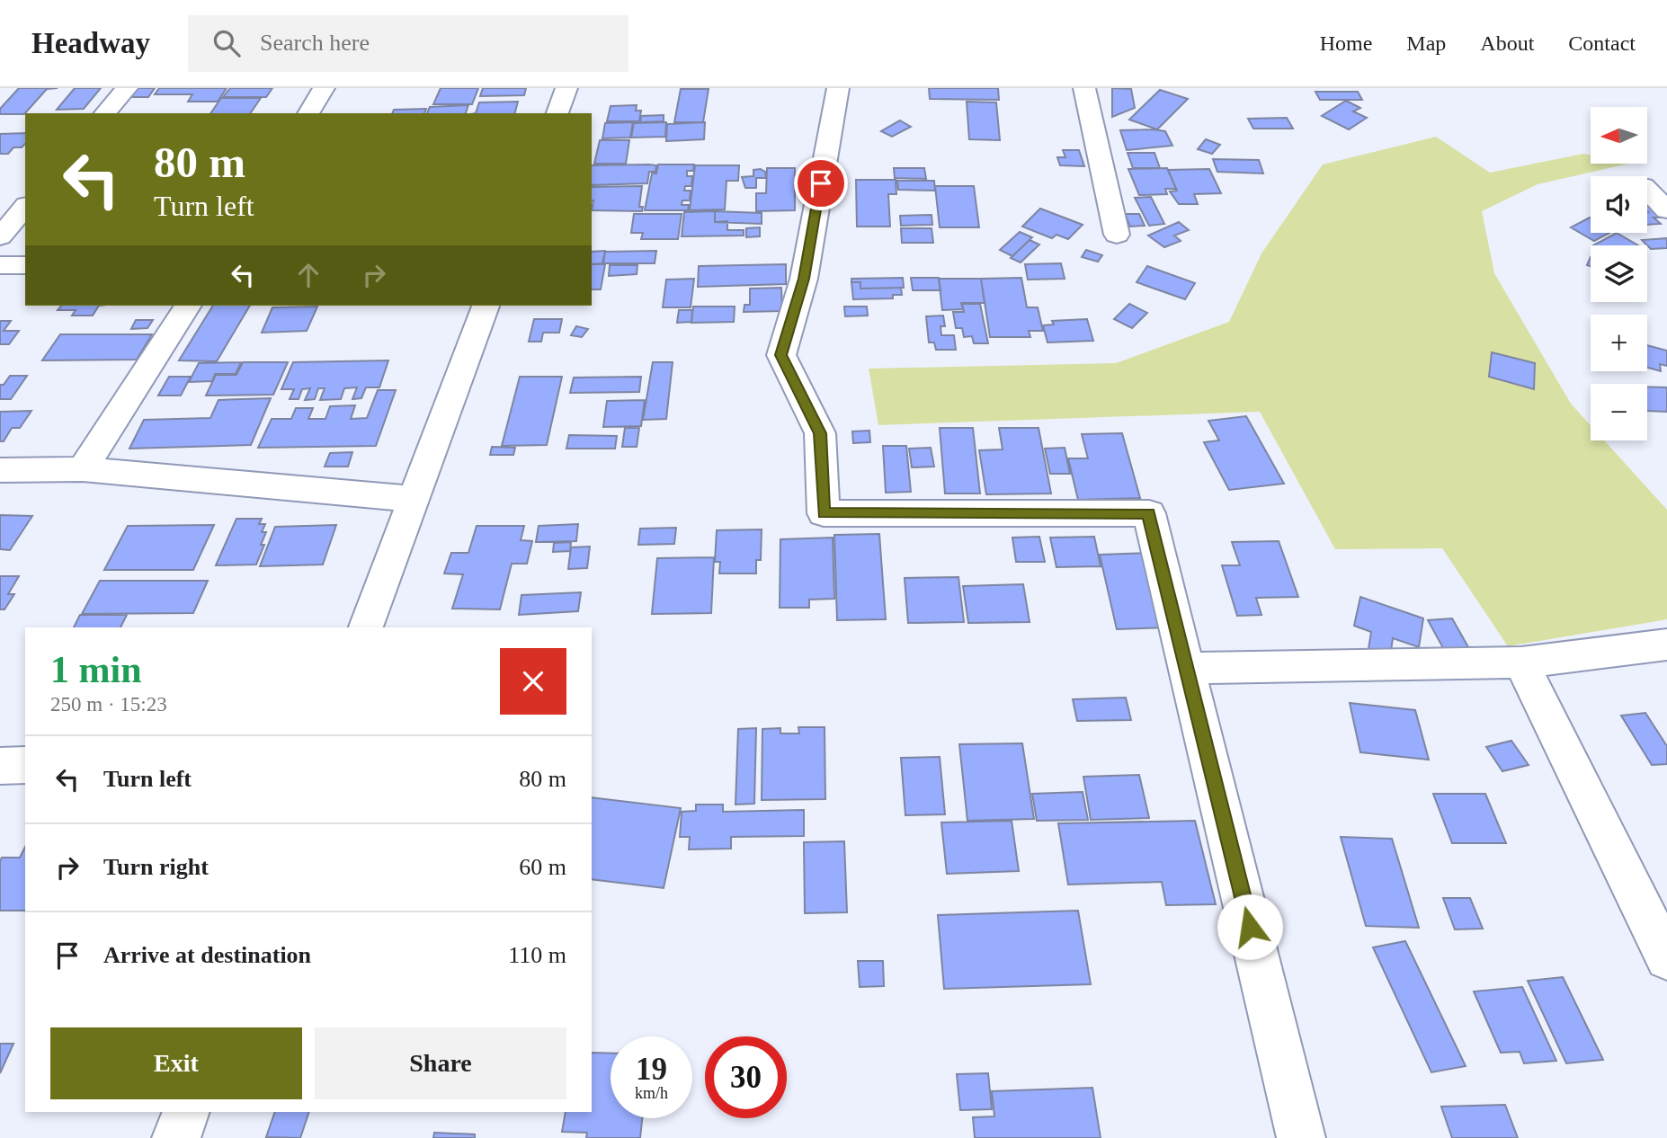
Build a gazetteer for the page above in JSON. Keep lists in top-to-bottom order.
{
  "north": "left",
  "page": {
    "header": "Headway",
    "search": "Search here",
    "nav": [
      "Home",
      "Map",
      "About",
      "Contact"
    ],
    "map_buttons": ["+", "−"],
    "turn": ["80 m", "Turn left"],
    "heading": ["1 min", "250 m · 15:23"],
    "list": [
      {
        "name": "Turn left",
        "value": "80 m"
      },
      {
        "name": "Turn right",
        "value": "60 m"
      },
      {
        "name": "Arrive at destination",
        "value": "110 m"
      }
    ],
    "buttons": ["Exit", "Share"],
    "speed": "19 km/h",
    "limit": "30"
  }
}
